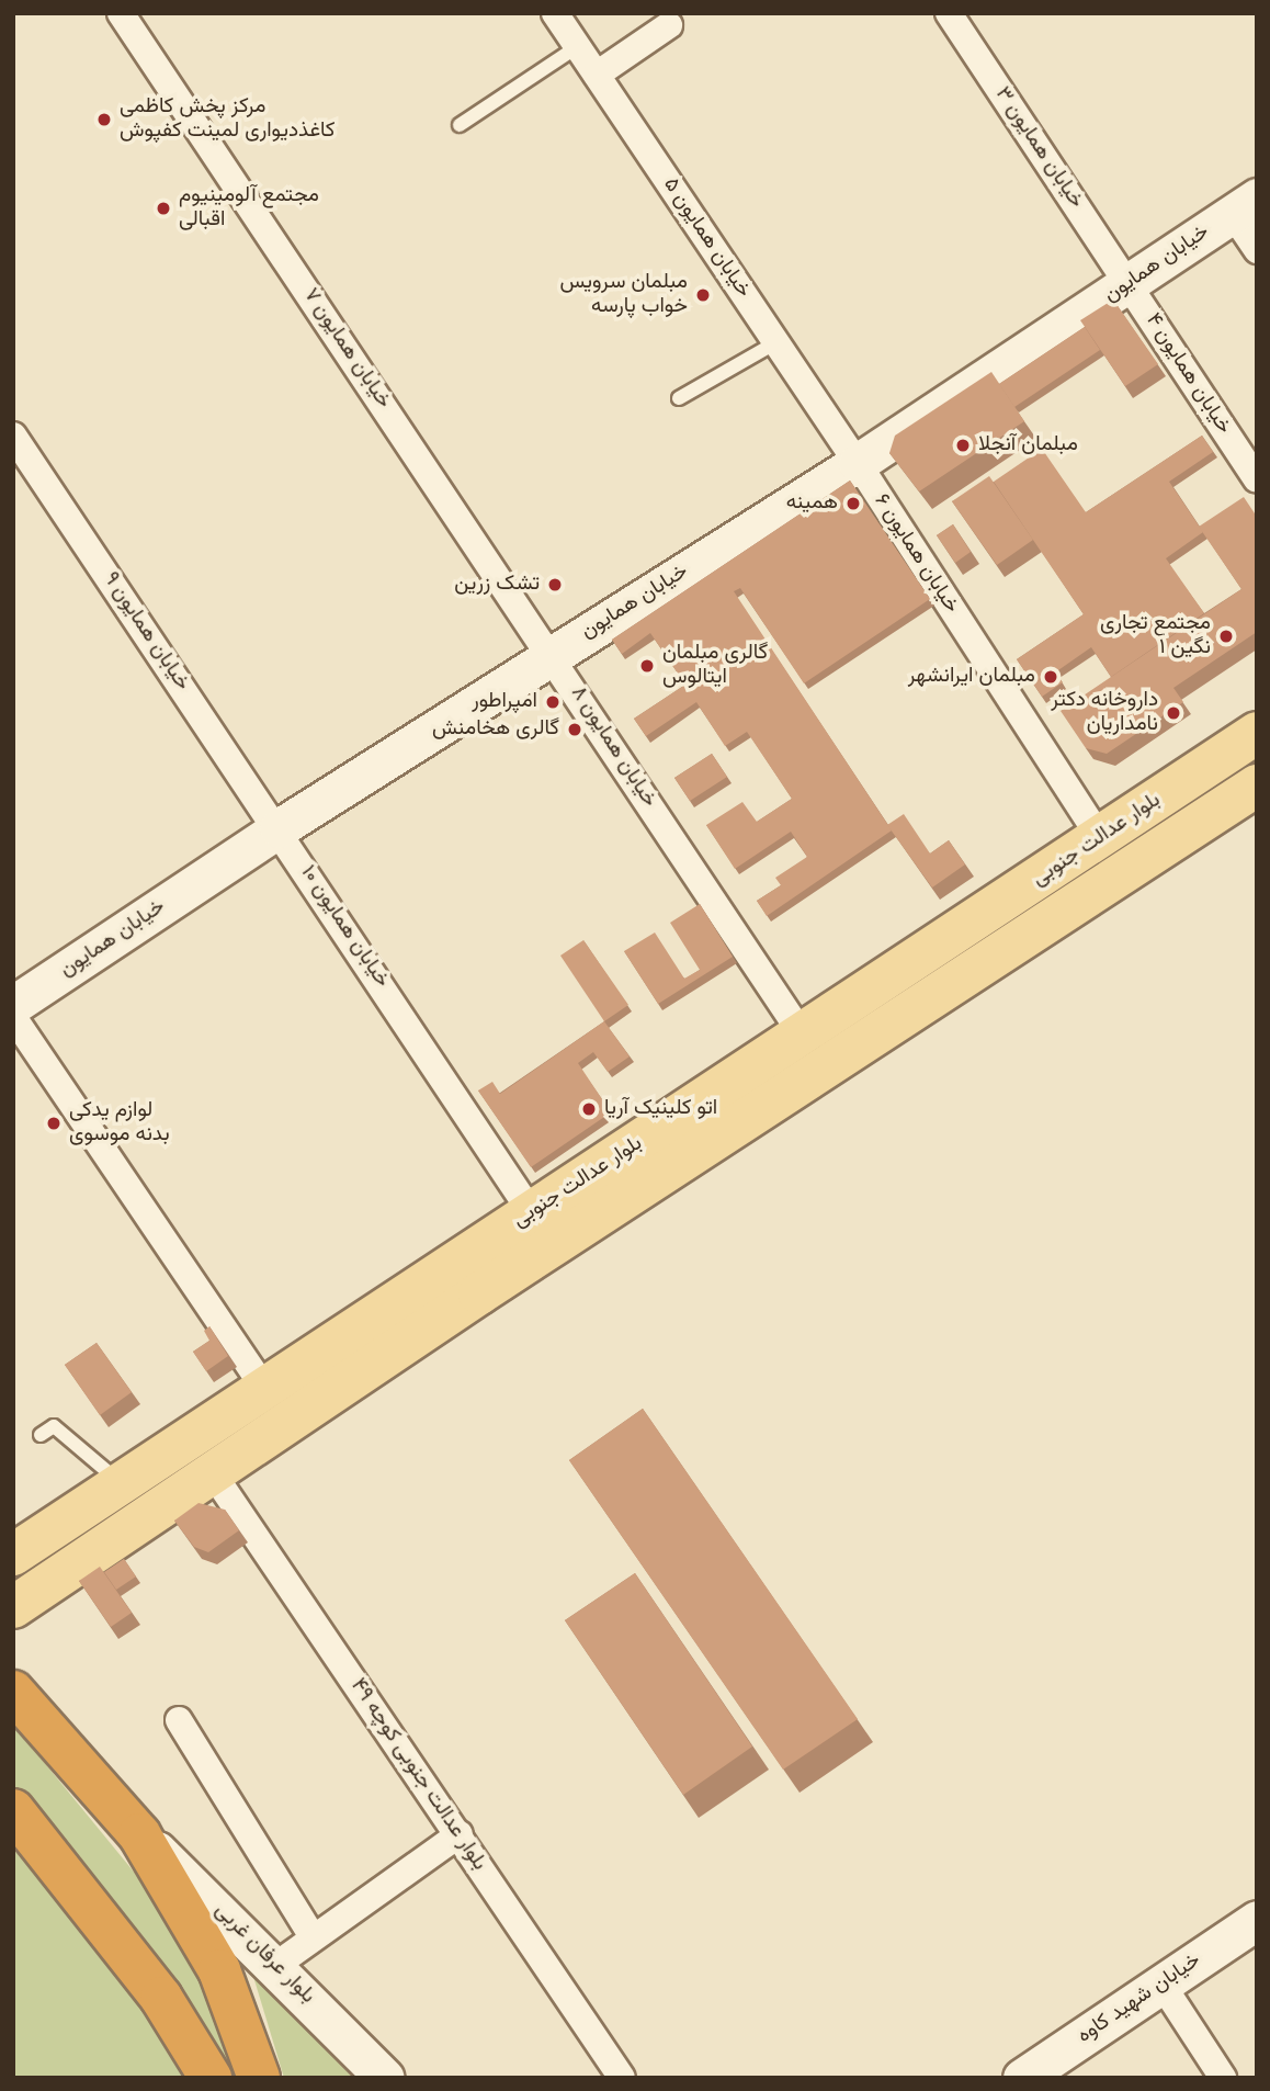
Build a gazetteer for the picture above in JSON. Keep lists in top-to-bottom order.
{
  "streets": {
    "main road": ["بلوار عدالت جنوبی"],
    "street": [
      "خیابان همایون ۳",
      "خیابان همایون ۵",
      "خیابان همایون",
      "خیابان همایون ۷",
      "خیابان همایون ۴",
      "خیابان همایون ۶",
      "خیابان همایون ۹",
      "خیابان همایون ۸",
      "خیابان همایون ۱۰",
      "بلوار عدالت جنوبی کوچه ۴۹",
      "بلوار عرفان غربی",
      "خیابان شهید کاوه"
    ]
  },
  "crossings": [
    ["خیابان همایون ۳", "خیابان همایون"],
    ["خیابان همایون ۳", "خیابان همایون ۴"],
    ["خیابان همایون ۵", "خیابان همایون"],
    ["خیابان همایون ۵", "خیابان همایون ۶"],
    ["خیابان همایون", "خیابان همایون ۷"],
    ["خیابان همایون", "خیابان همایون ۴"],
    ["خیابان همایون", "خیابان همایون ۶"],
    ["خیابان همایون", "خیابان همایون ۹"],
    ["خیابان همایون", "خیابان همایون ۸"],
    ["خیابان همایون", "خیابان همایون ۱۰"],
    ["خیابان همایون ۷", "خیابان همایون ۸"],
    ["خیابان همایون ۶", "بلوار عدالت جنوبی"],
    ["خیابان همایون ۹", "خیابان همایون ۱۰"],
    ["خیابان همایون ۸", "بلوار عدالت جنوبی"],
    ["بلوار عدالت جنوبی", "خیابان همایون ۱۰"],
    ["بلوار عدالت جنوبی", "بلوار عدالت جنوبی کوچه ۴۹"]
  ],
  "places": [
    "مرکز پخش کاظمی کاغذدیواری لمینت کفپوش",
    "مجتمع آلومینیوم اقبالی",
    "مبلمان سرویس خواب پارسه",
    "مبلمان آنجلا",
    "همینه",
    "تشک زرین",
    "مجتمع تجاری نگین ۱",
    "گالری مبلمان ایتالوس",
    "مبلمان ایرانشهر",
    "امپراطور",
    "داروخانه دکتر نامداریان",
    "گالری هخامنش",
    "اتو کلینیک آریا",
    "لوازم یدکی بدنه موسوی"
  ]
}
